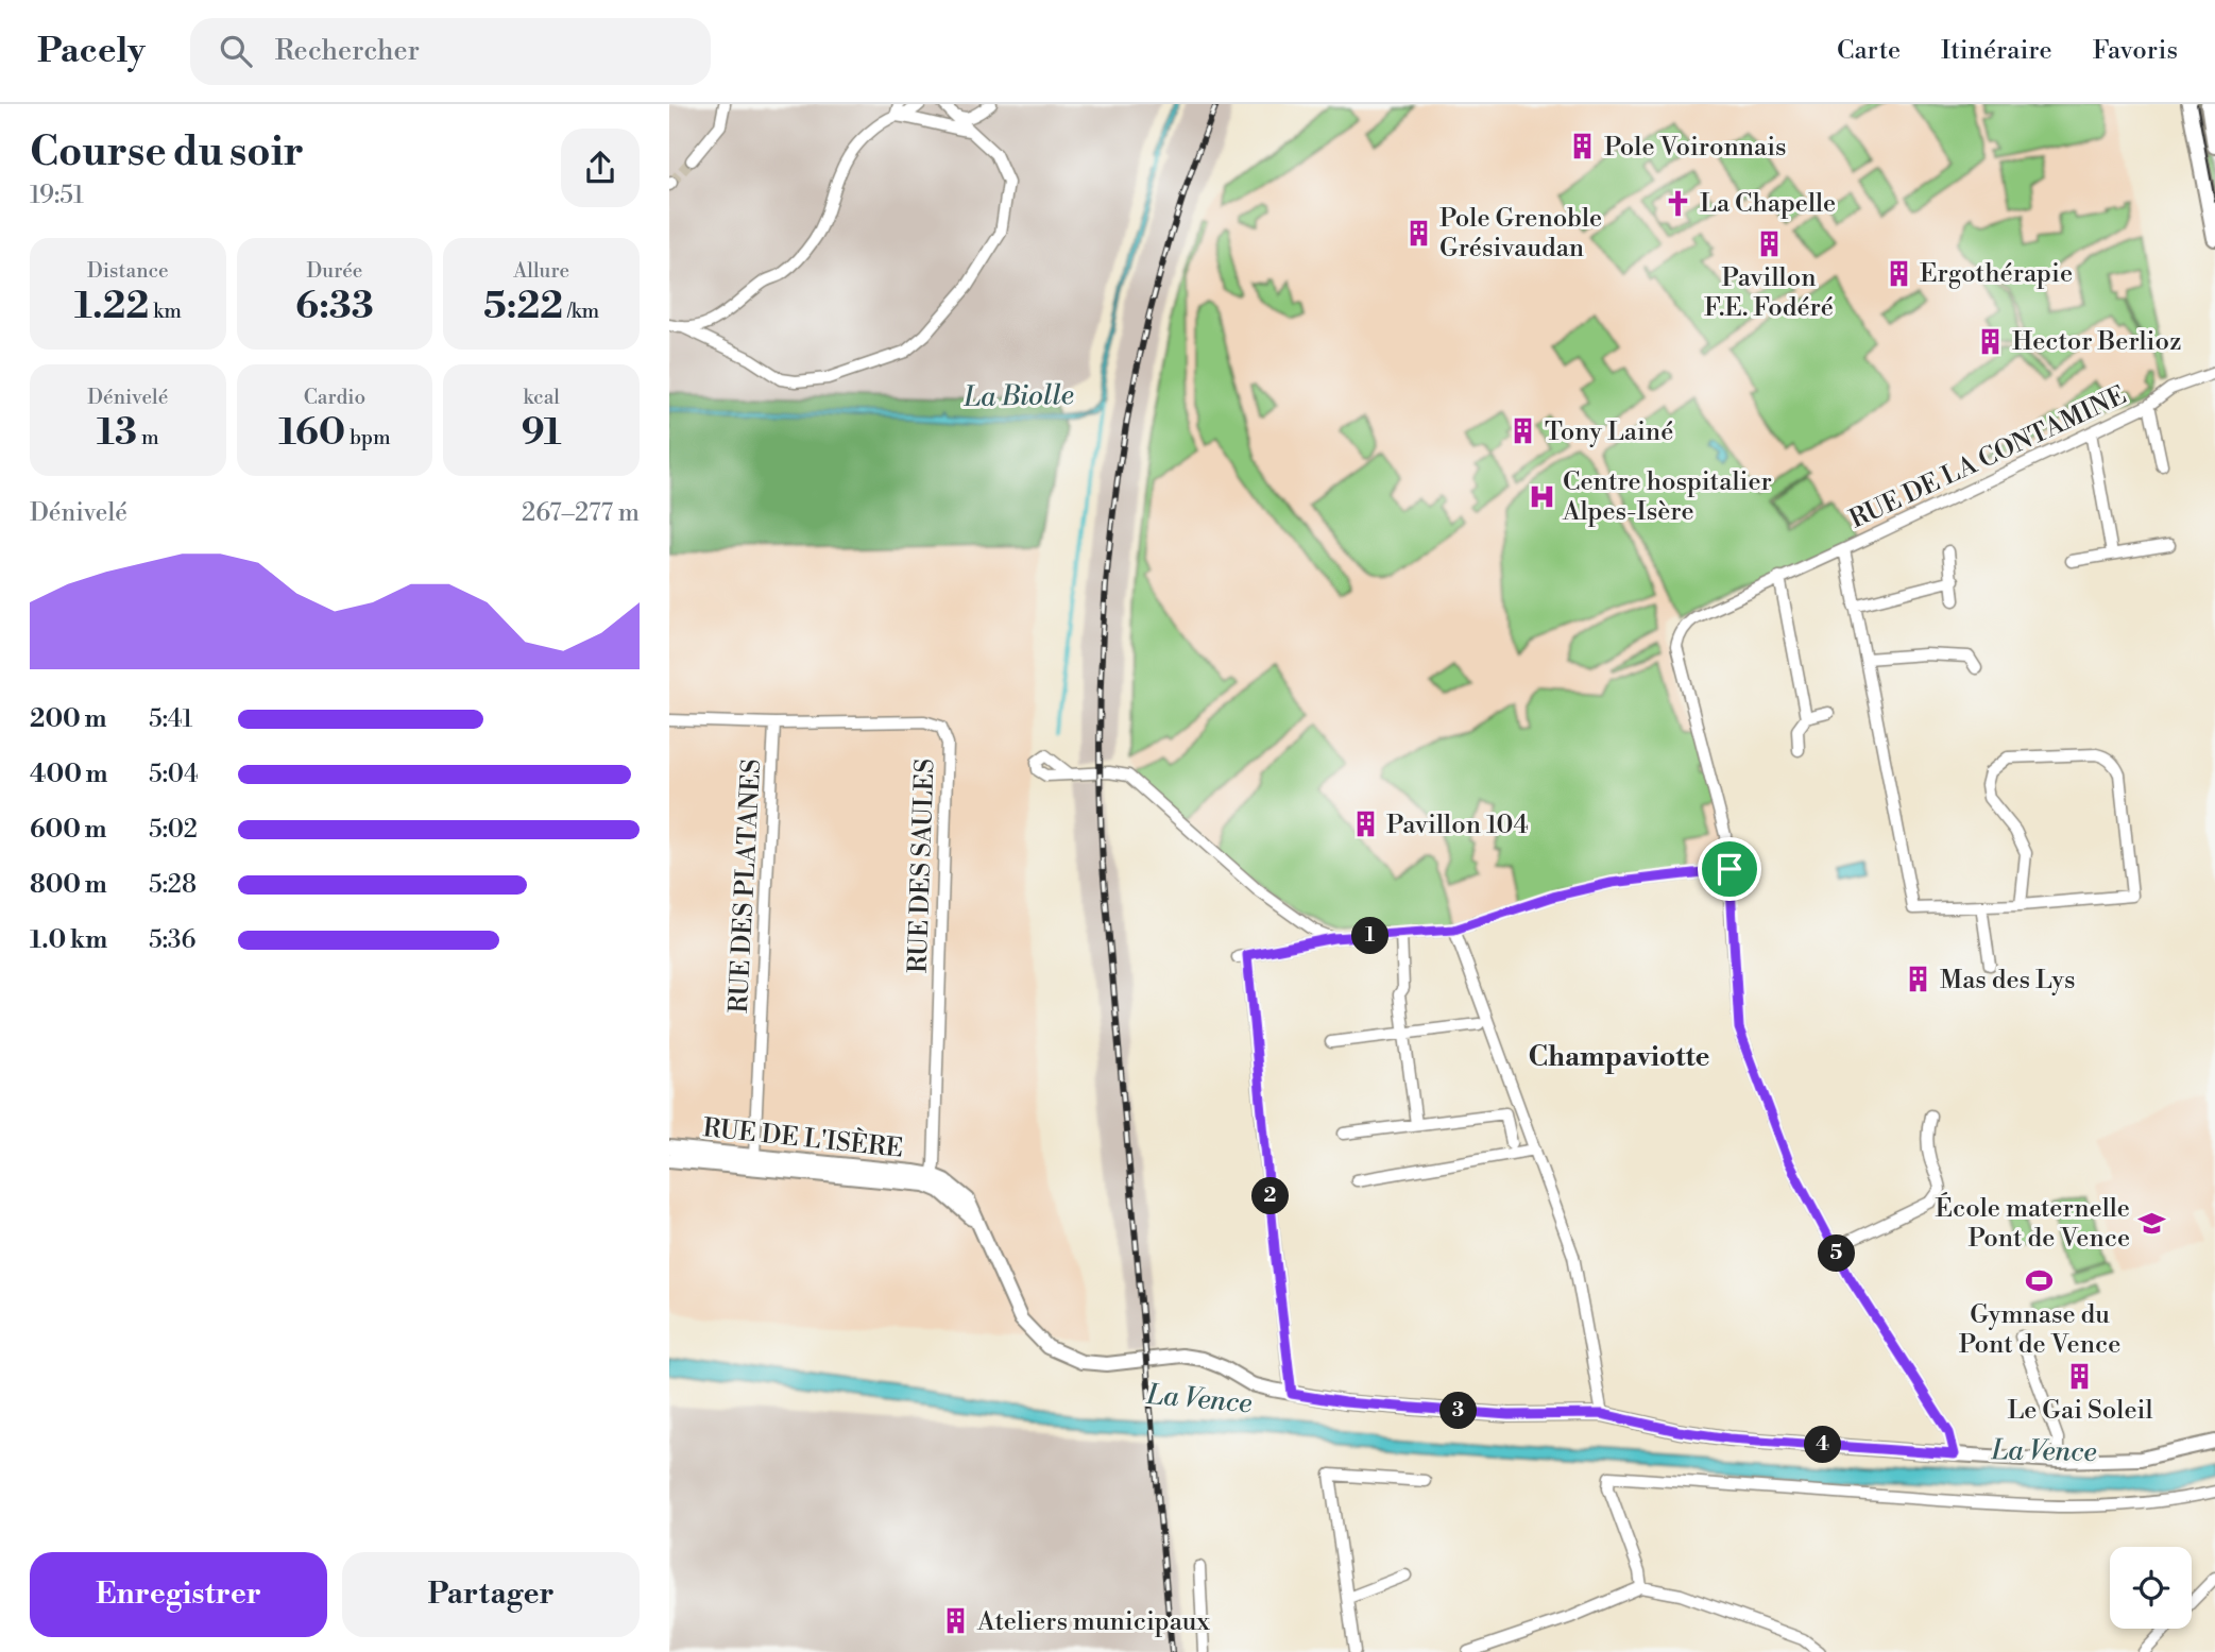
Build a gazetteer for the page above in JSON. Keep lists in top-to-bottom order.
{
  "streets": {
    "street": [
      "RUE DE LA CONTAMINE",
      "RUE DES SAULES",
      "RUE DES PLATANES",
      "RUE DE L'ISÈRE"
    ]
  },
  "crossings": [
    ["RUE DES SAULES", "RUE DES PLATANES"],
    ["RUE DES SAULES", "RUE DE L'ISÈRE"],
    ["RUE DES PLATANES", "RUE DE L'ISÈRE"]
  ],
  "districts": ["Champaviotte"],
  "water": ["La Biolle", "La Vence"],
  "places": {
    "building": [
      "Pole Voironnais",
      "Pole Grenoble Grésivaudan",
      "Pavillon F.E. Fodéré",
      "Ergothérapie",
      "Hector Berlioz",
      "Tony Lainé",
      "Pavillon 104",
      "Mas des Lys",
      "Le Gai Soleil",
      "Ateliers municipaux"
    ],
    "church": ["La Chapelle"],
    "hospital": ["Centre hospitalier Alpes-Isère"],
    "school or university": ["École maternelle Pont de Vence"],
    "sports": ["Gymnase du Pont de Vence"]
  },
  "page": {
    "header": "Pacely",
    "search": "Rechercher",
    "nav": ["Carte", "Itinéraire", "Favoris"],
    "heading": ["Course du soir", "19:51"],
    "stats": [
      ["Distance", "1.22 km"],
      ["Durée", "6:33"],
      ["Allure", "5:22 /km"],
      ["Dénivelé", "13 m"],
      ["Cardio", "160 bpm"],
      ["kcal", "91"]
    ],
    "chart": ["Dénivelé", "267–277 m"],
    "list": [
      {
        "name": "200 m",
        "note": "5:41"
      },
      {
        "name": "400 m",
        "note": "5:04"
      },
      {
        "name": "600 m",
        "note": "5:02"
      },
      {
        "name": "800 m",
        "note": "5:28"
      },
      {
        "name": "1.0 km",
        "note": "5:36"
      }
    ],
    "pins": [
      "1",
      "2",
      "5",
      "3",
      "4"
    ],
    "buttons": ["Enregistrer", "Partager"]
  }
}
